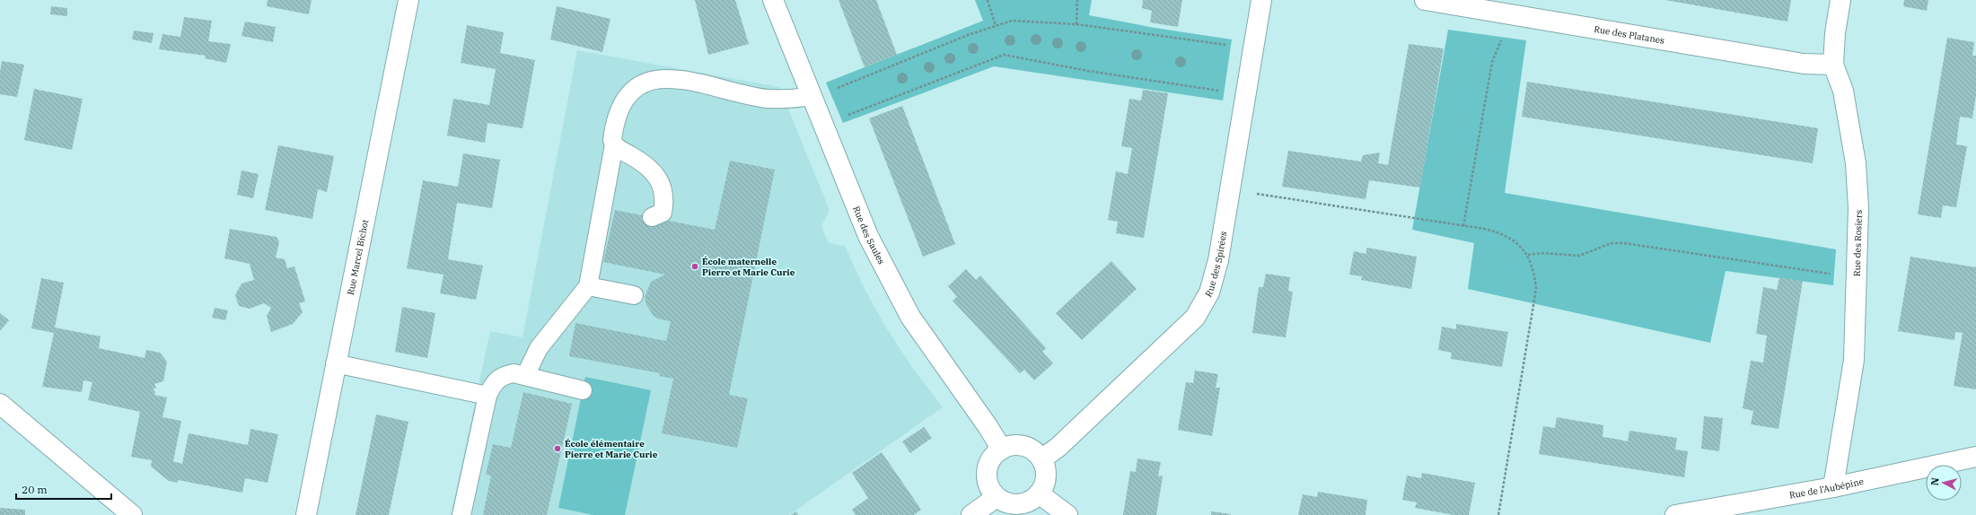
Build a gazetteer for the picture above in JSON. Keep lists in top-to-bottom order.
{
  "streets": {
    "street": [
      "Rue des Platanes",
      "Rue des Saules",
      "Rue des Rosiers",
      "Rue Marcel Bichot",
      "Rue des Spirées",
      "Rue de l’Aubépine"
    ]
  },
  "crossings": [
    ["Rue des Platanes", "Rue des Rosiers"],
    ["Rue des Saules", "Rue des Spirées"],
    ["Rue des Rosiers", "Rue de l’Aubépine"]
  ],
  "places": ["École maternelle Pierre et Marie Curie", "École élémentaire Pierre et Marie Curie"],
  "scale_bar": "20 m",
  "north": "left"
}
